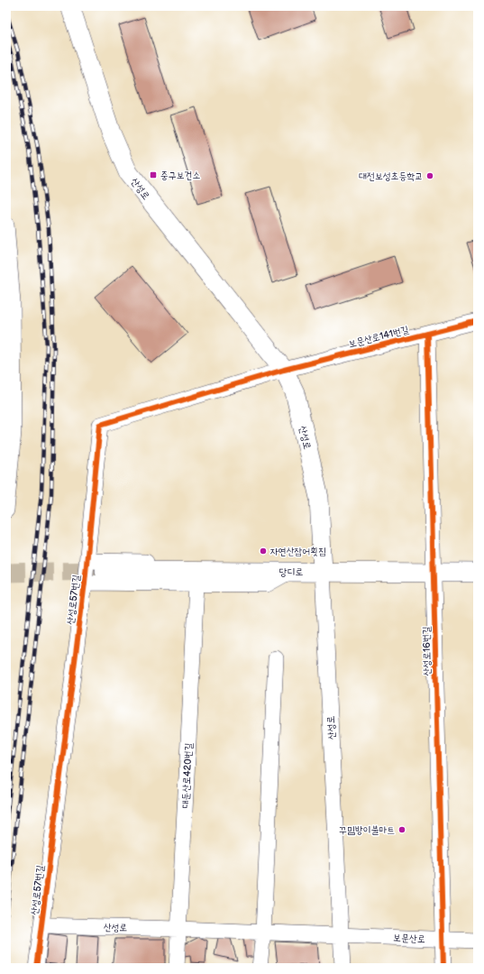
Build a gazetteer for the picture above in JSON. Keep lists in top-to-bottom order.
{
  "streets": {
    "main road": ["산성로", "당디로"],
    "street": [
      "보문산로141번길",
      "산성로57번길",
      "산성로16번길",
      "대둔산로420번길",
      "보문산로"
    ]
  },
  "crossings": [
    ["산성로", "보문산로141번길"],
    ["산성로", "당디로"],
    ["산성로", "산성로57번길"],
    ["산성로", "대둔산로420번길"],
    ["산성로", "보문산로"],
    ["보문산로141번길", "산성로57번길"],
    ["보문산로141번길", "산성로16번길"],
    ["당디로", "산성로16번길"],
    ["산성로16번길", "보문산로"]
  ],
  "places": {
    "transit": ["중구보건소"],
    "other": ["대전보성초등학교", "자연산잡어횟집", "꾸밈방이불마트"]
  }
}
